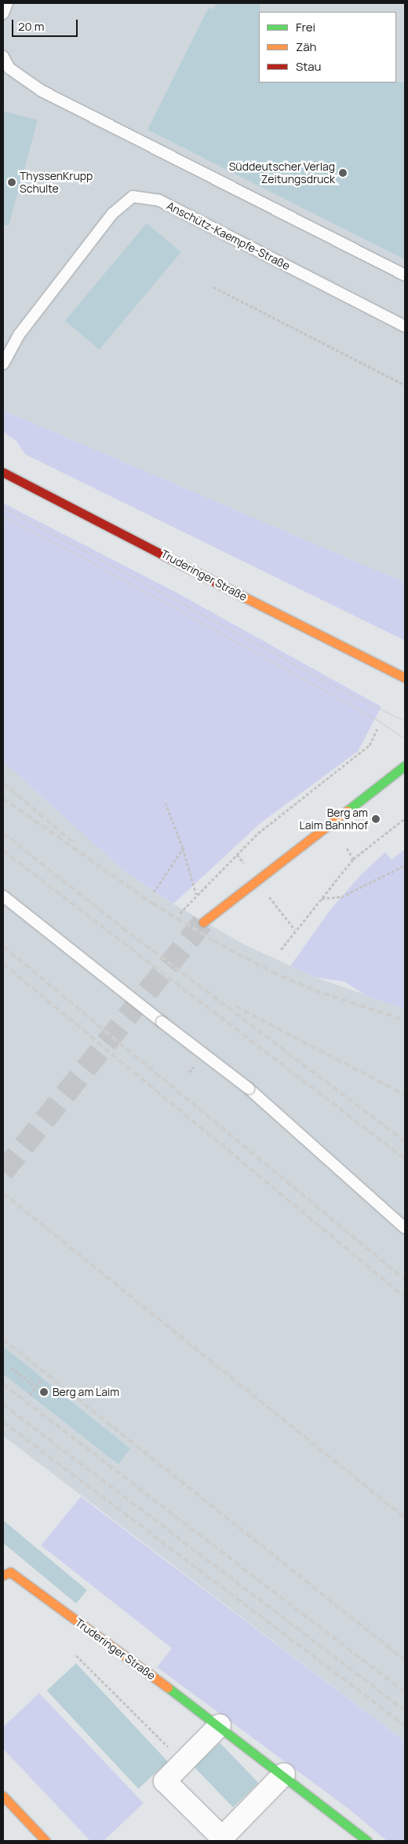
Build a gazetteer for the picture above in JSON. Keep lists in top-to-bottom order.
{
  "streets": {
    "street": ["Truderinger Straße"],
    "lane": ["Anschütz-Kaempfe-Straße"]
  },
  "places": [
    "Süddeutscher Verlag Zeitungsdruck",
    "ThyssenKrupp Schulte",
    "Berg am Laim Bahnhof",
    "Berg am Laim"
  ],
  "legend": ["Frei", "Zäh", "Stau"],
  "scale_bar": "20 m"
}
